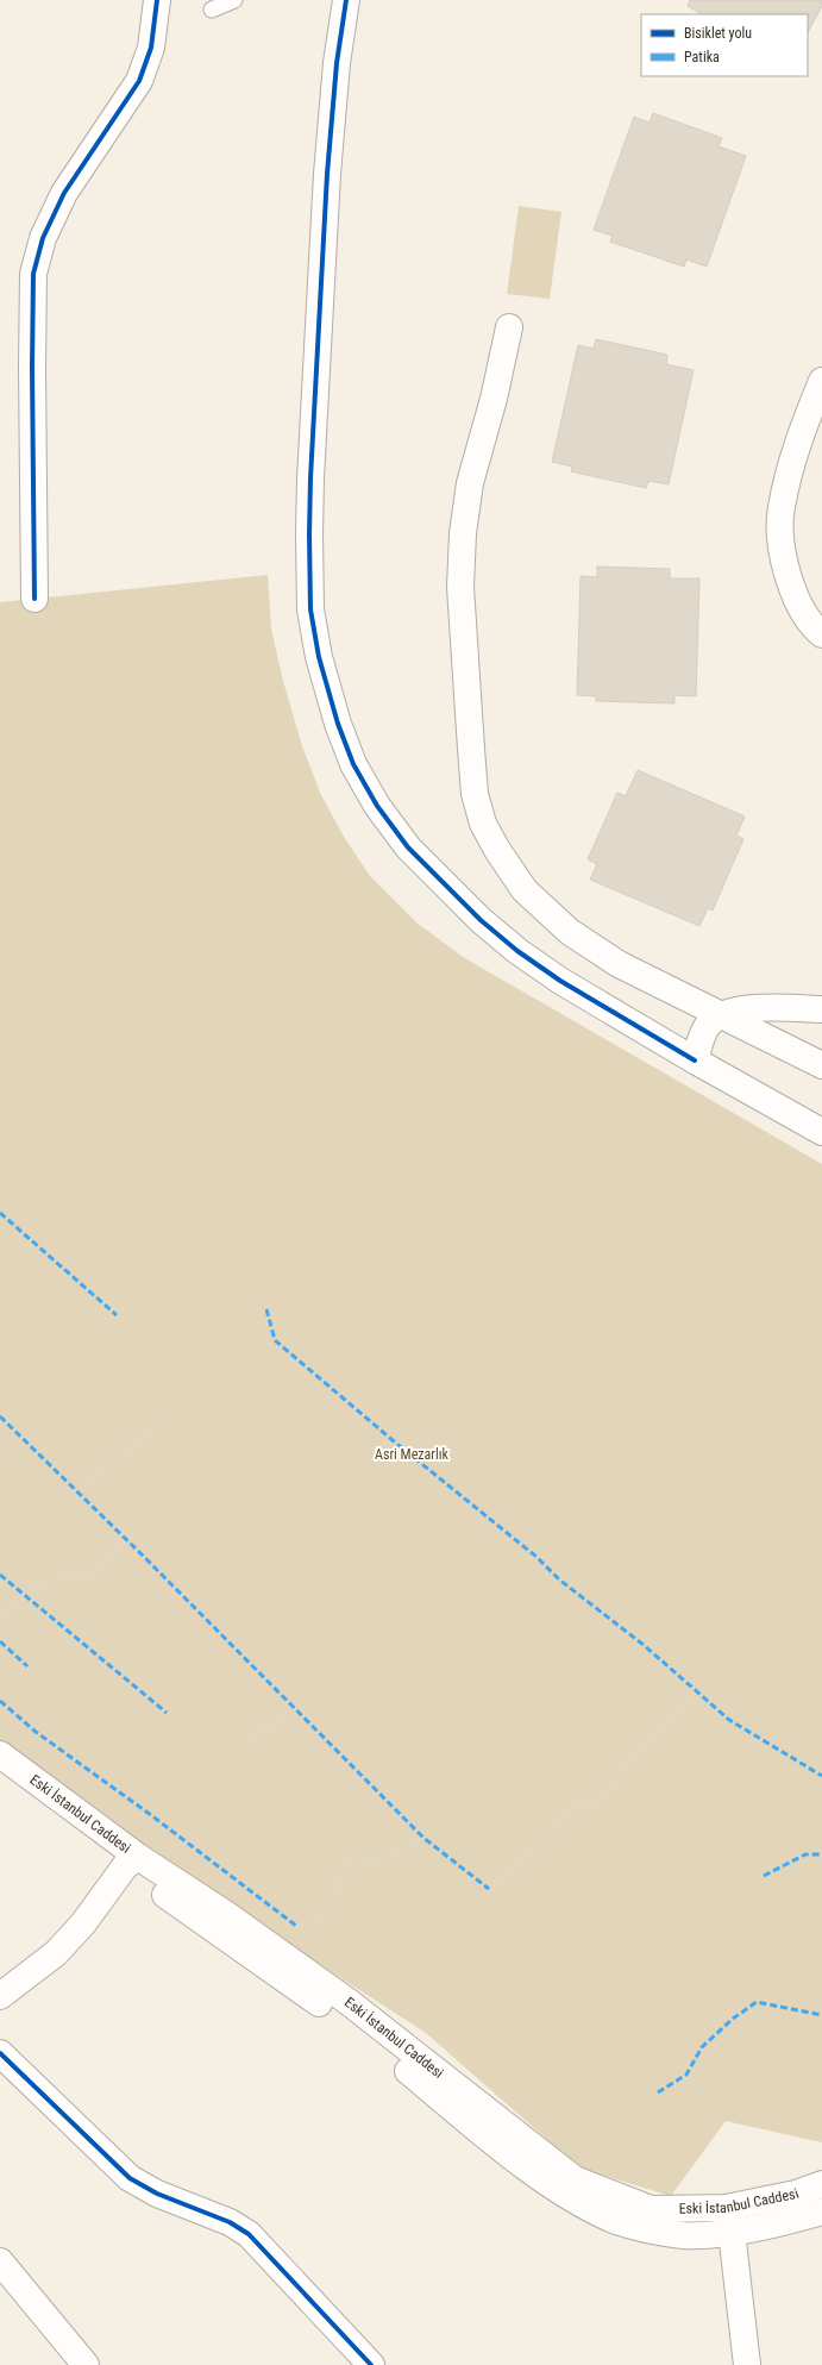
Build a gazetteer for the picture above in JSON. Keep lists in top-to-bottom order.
{
  "streets": {
    "street": ["Eski İstanbul Caddesi"]
  },
  "parks": ["Asri Mezarlık"],
  "legend": ["Bisiklet yolu", "Patika"]
}
